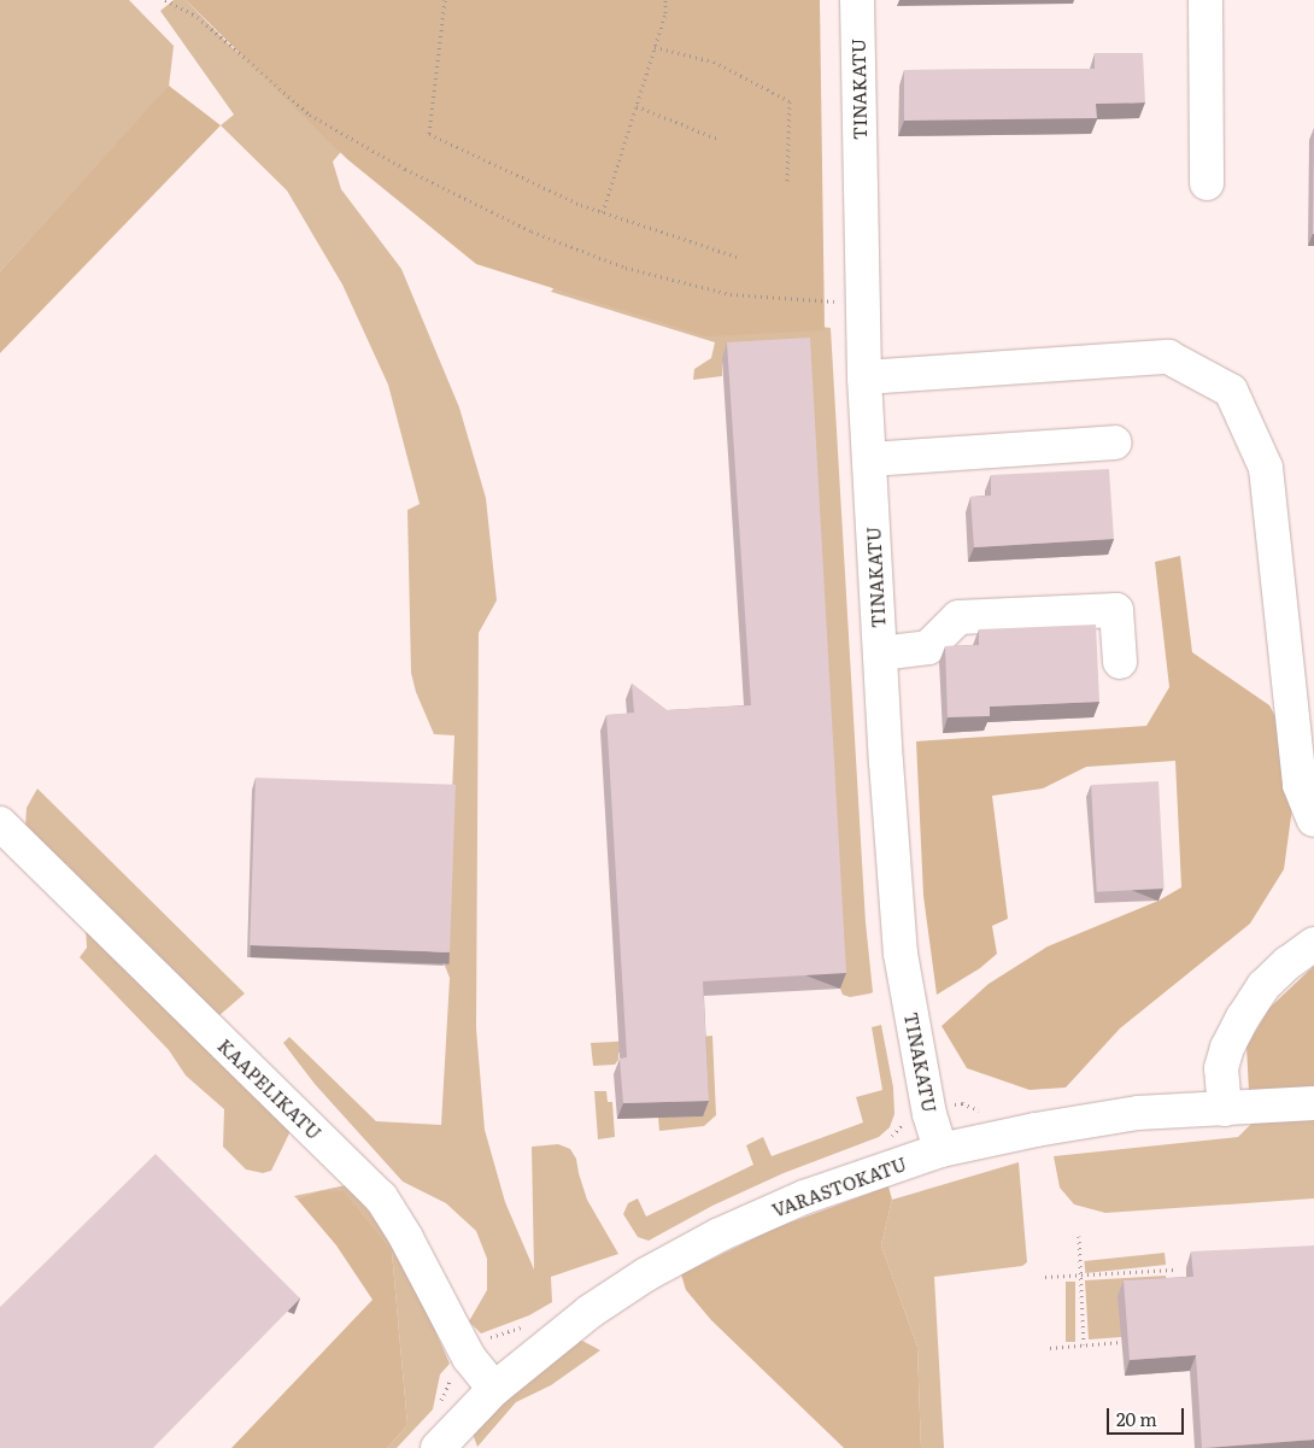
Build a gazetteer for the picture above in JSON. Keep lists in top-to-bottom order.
{
  "streets": {
    "street": ["TINAKATU", "KAAPELIKATU", "VARASTOKATU"]
  },
  "crossings": [
    ["TINAKATU", "VARASTOKATU"],
    ["KAAPELIKATU", "VARASTOKATU"]
  ],
  "scale_bar": "20 m"
}
